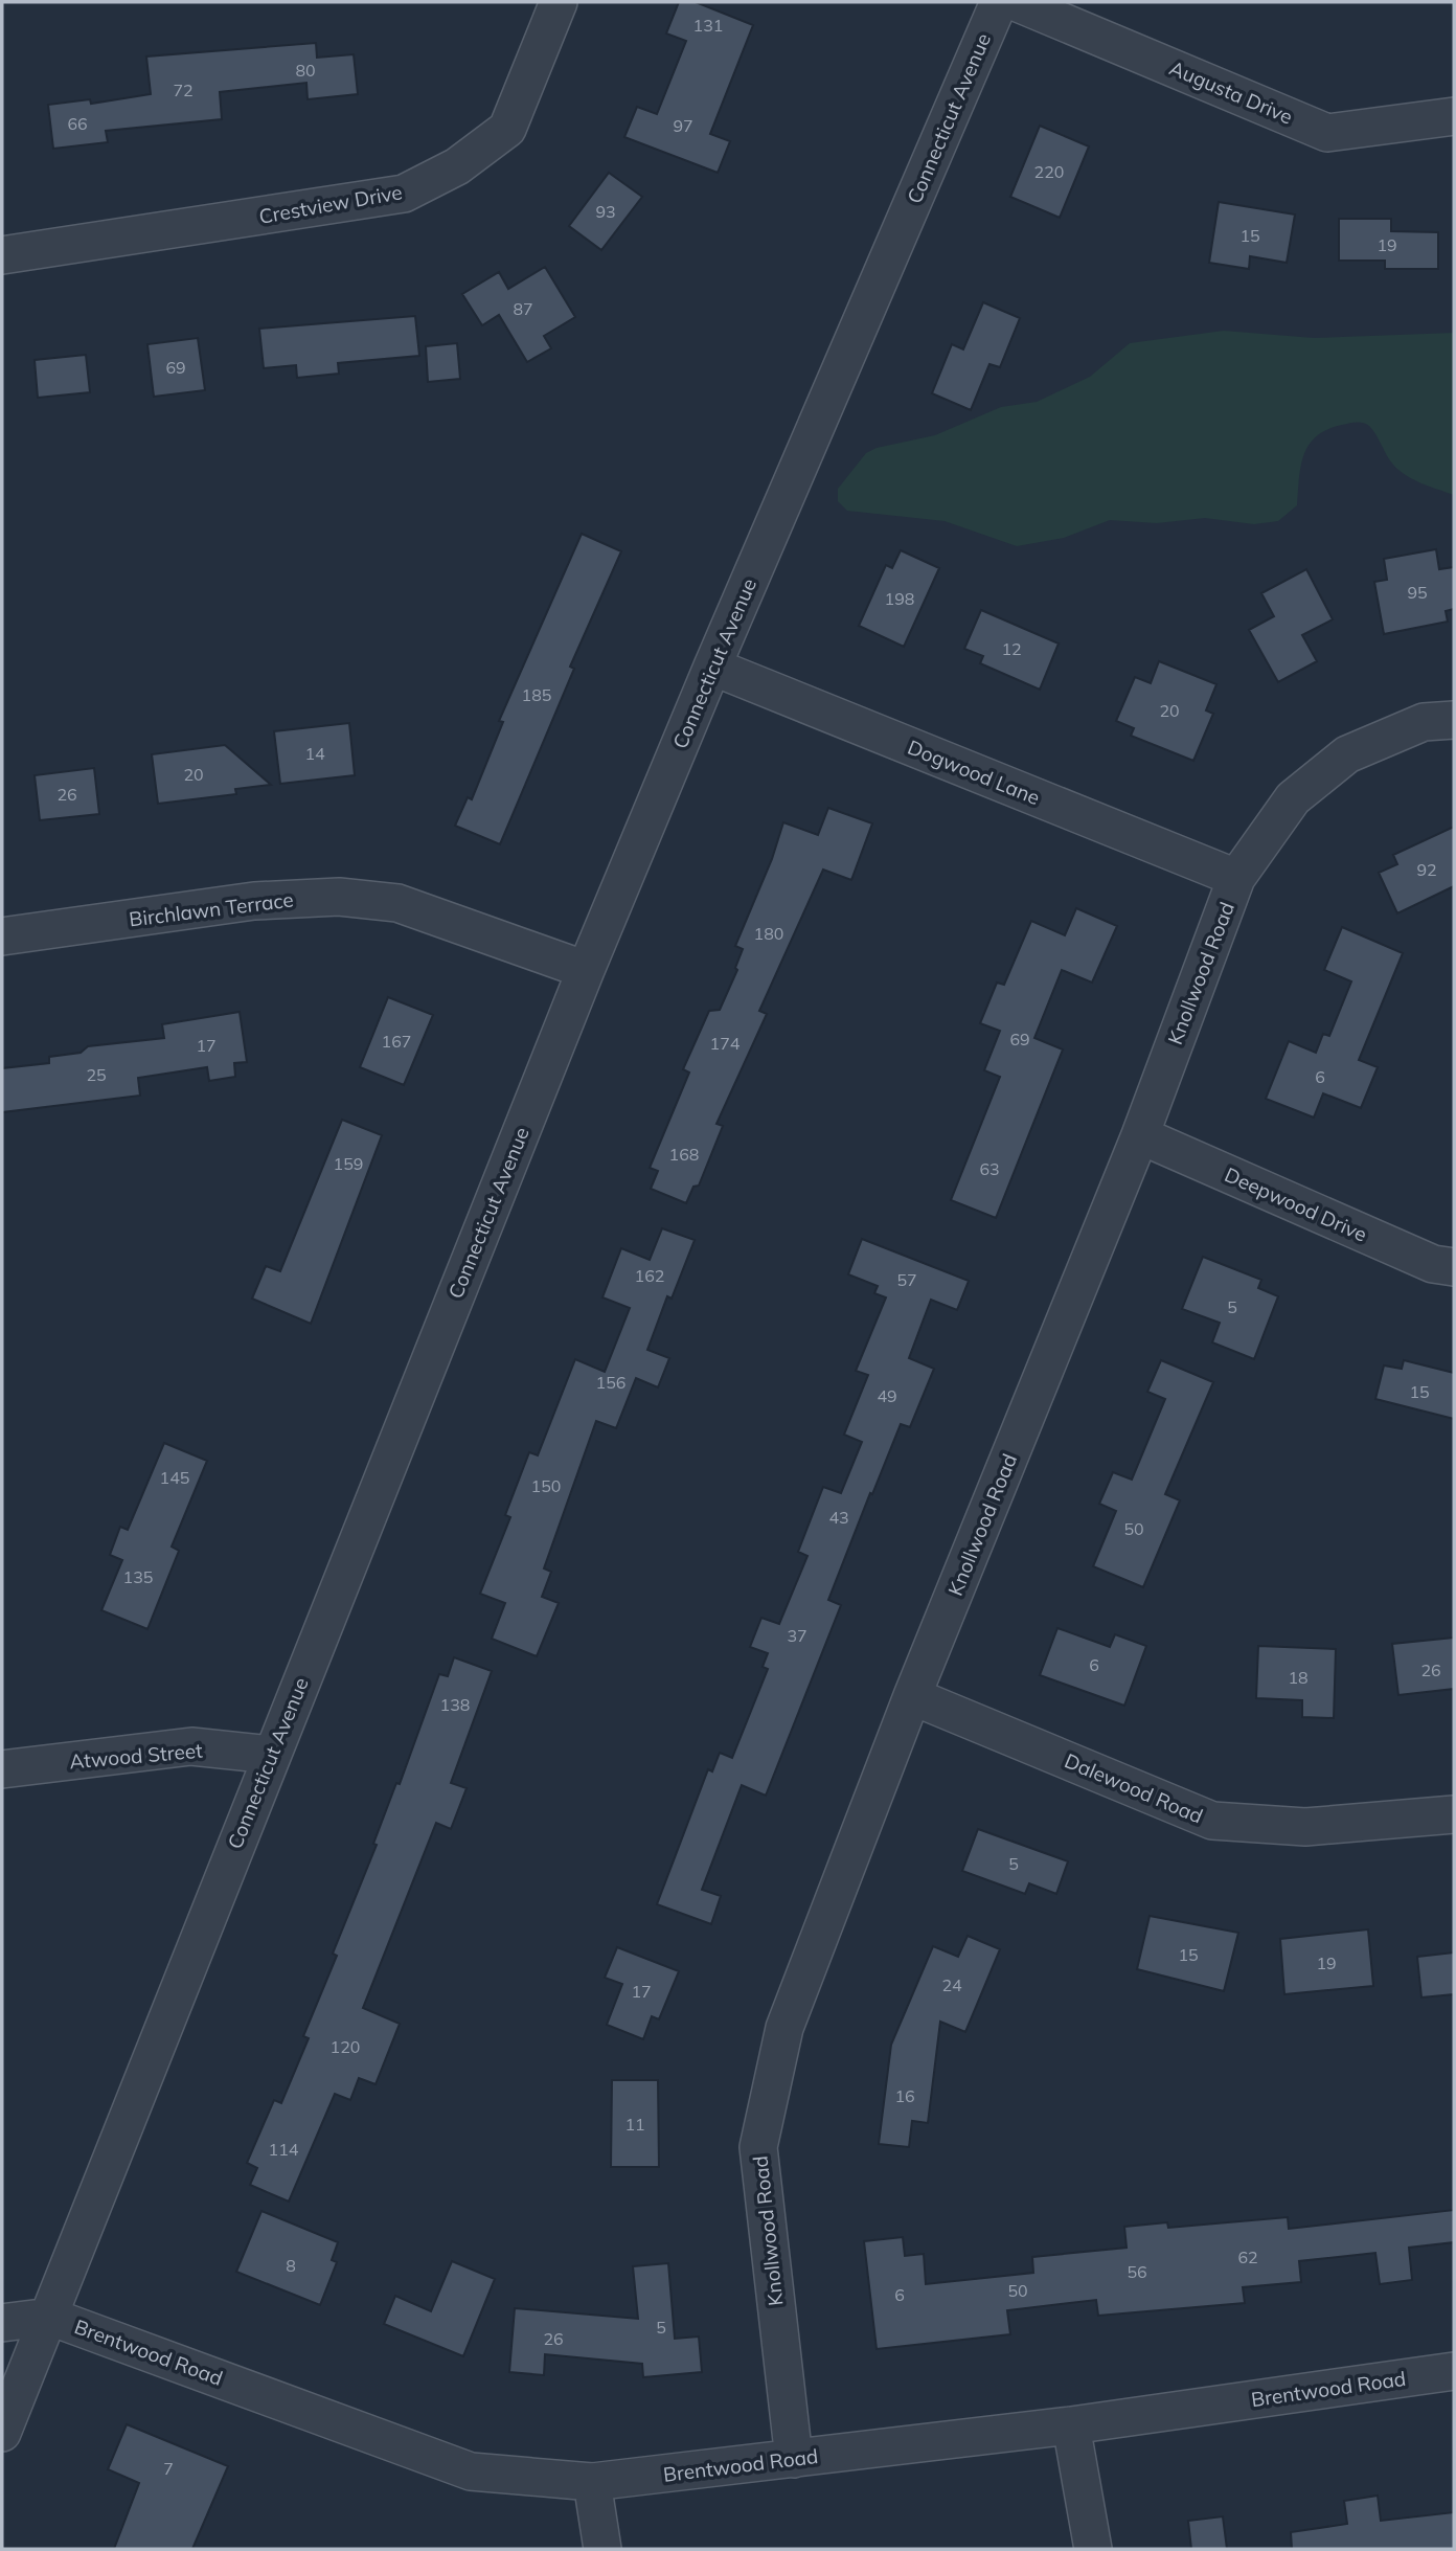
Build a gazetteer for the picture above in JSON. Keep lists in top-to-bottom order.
{
  "streets": {
    "street": [
      "Augusta Drive",
      "Connecticut Avenue",
      "Crestview Drive",
      "Dogwood Lane",
      "Birchlawn Terrace",
      "Knollwood Road",
      "Deepwood Drive",
      "Atwood Street",
      "Dalewood Road",
      "Brentwood Road"
    ]
  },
  "crossings": [
    ["Connecticut Avenue", "Dogwood Lane"],
    ["Connecticut Avenue", "Birchlawn Terrace"],
    ["Connecticut Avenue", "Atwood Street"],
    ["Connecticut Avenue", "Brentwood Road"],
    ["Dogwood Lane", "Knollwood Road"],
    ["Knollwood Road", "Deepwood Drive"],
    ["Knollwood Road", "Dalewood Road"],
    ["Knollwood Road", "Brentwood Road"]
  ],
  "house_numbers": [
    "131",
    "80",
    "72",
    "66",
    "97",
    "220",
    "93",
    "15",
    "19",
    "87",
    "69",
    "95",
    "198",
    "12",
    "185",
    "20",
    "14",
    "20",
    "26",
    "92",
    "180",
    "69",
    "167",
    "174",
    "17",
    "25",
    "6",
    "168",
    "159",
    "63",
    "162",
    "57",
    "5",
    "156",
    "15",
    "49",
    "145",
    "150",
    "43",
    "50",
    "135",
    "37",
    "6",
    "26",
    "18",
    "138",
    "5",
    "15",
    "19",
    "24",
    "17",
    "120",
    "16",
    "11",
    "114",
    "62",
    "8",
    "56",
    "50",
    "6",
    "5",
    "26",
    "7"
  ]
}
